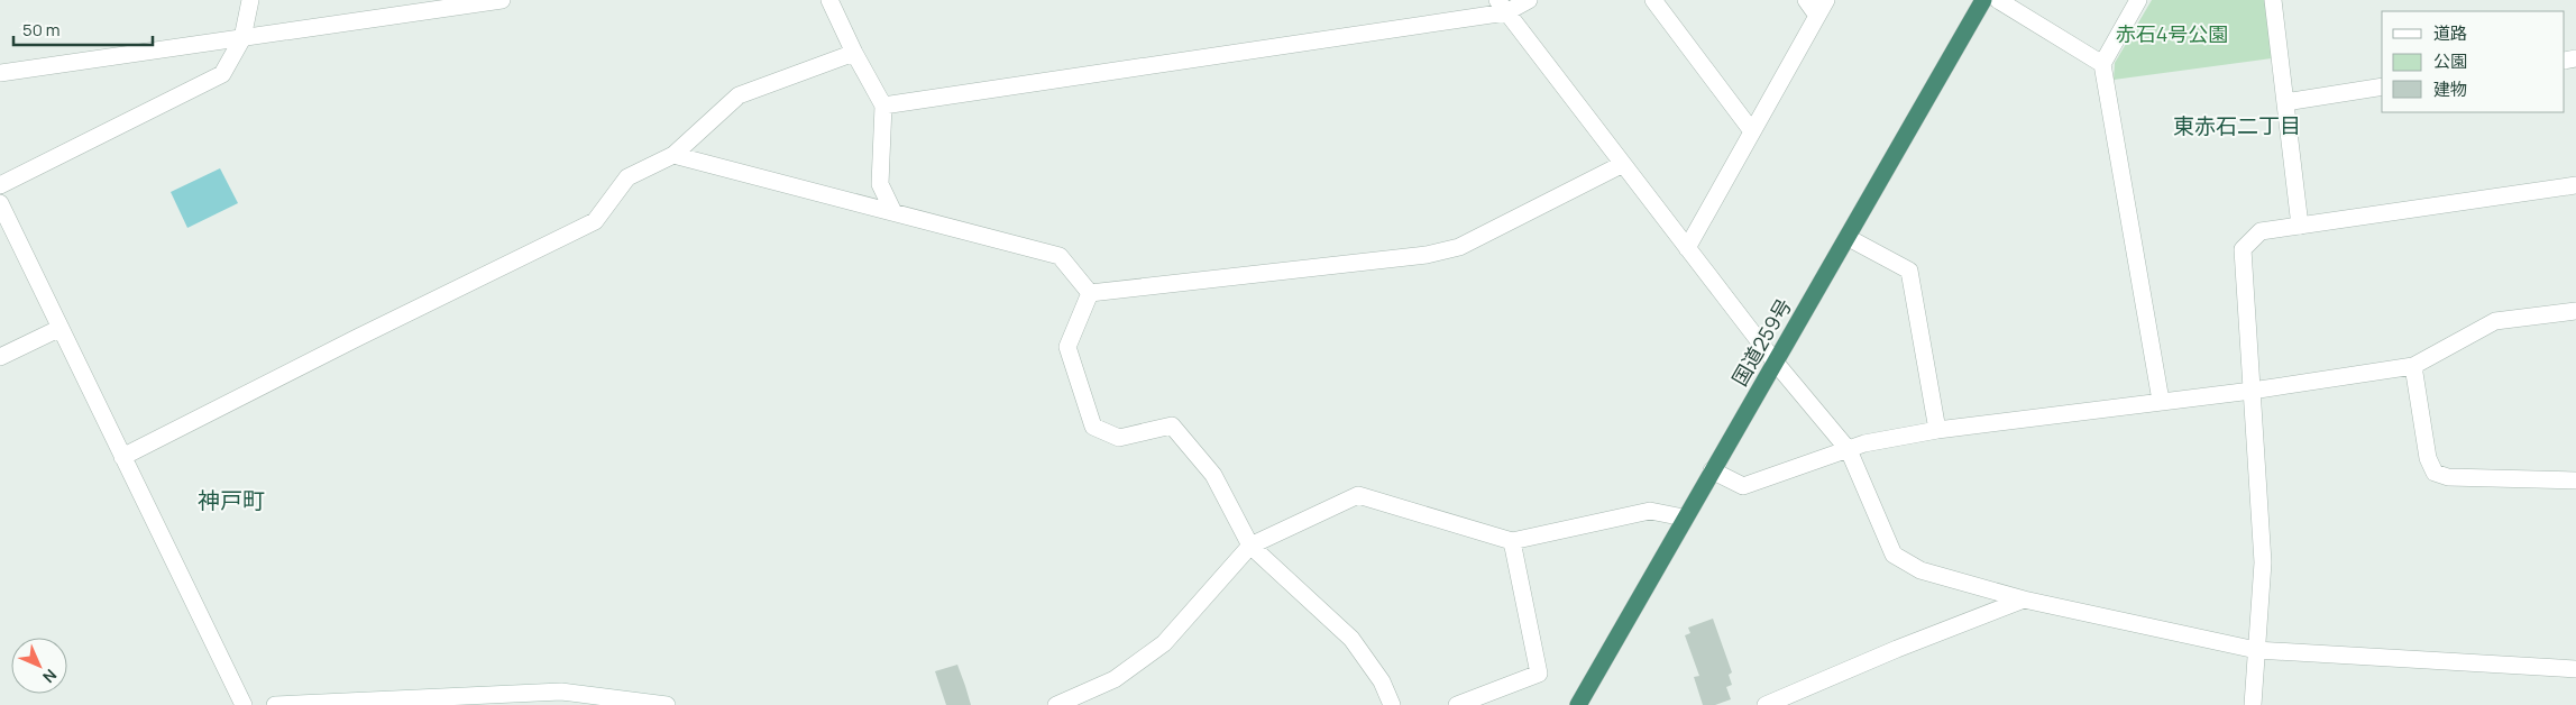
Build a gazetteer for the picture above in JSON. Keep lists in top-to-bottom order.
{
  "streets": {
    "highway": ["国道259号"]
  },
  "districts": ["東赤石二丁目", "神戸町"],
  "parks": ["赤石4号公園"],
  "legend": ["道路", "公園", "建物"],
  "scale_bar": "50 m",
  "north": "bottom right"
}
